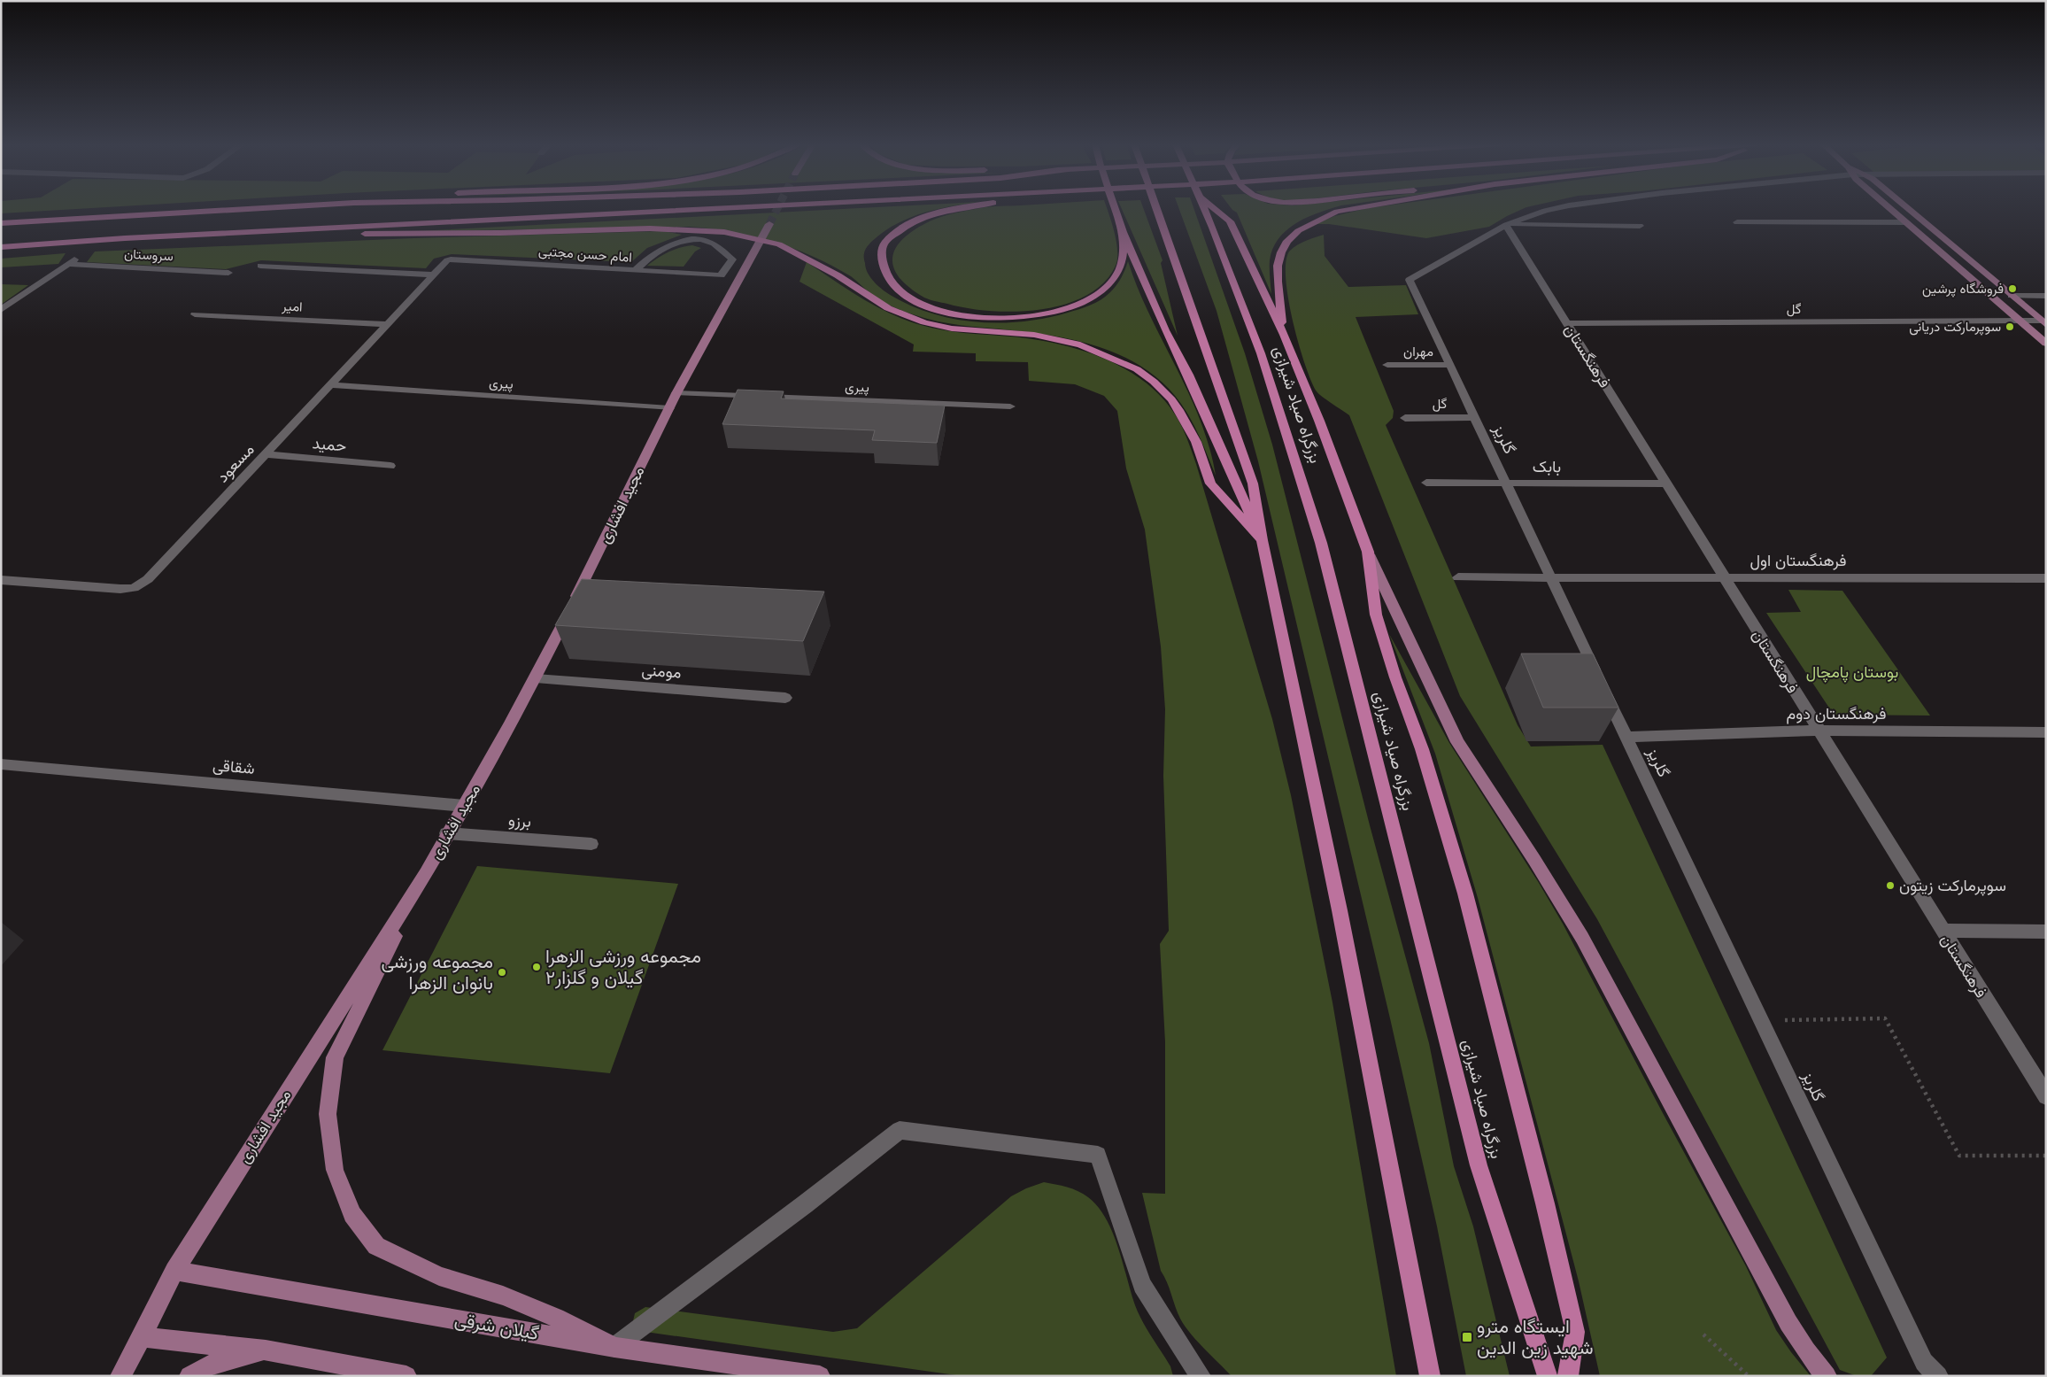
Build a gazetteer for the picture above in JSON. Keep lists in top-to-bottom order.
{
  "streets": {
    "highway": ["بزرگراه صیاد شیرازی"],
    "main road": ["مجید افشاری", "گیلان شرقی"],
    "street": [
      "امام حسن مجتبی",
      "سروستان",
      "امیر",
      "گل",
      "مهران",
      "فرهنگستان",
      "پیری",
      "گلریز",
      "حمید",
      "مسعود",
      "بابک",
      "فرهنگستان اول",
      "مومنی",
      "فرهنگستان دوم",
      "شقاقی",
      "برزو"
    ]
  },
  "crossings": [
    ["امام حسن مجتبی", "مسعود"],
    ["امیر", "مسعود"],
    ["گل", "فرهنگستان"],
    ["گل", "گلریز"],
    ["مهران", "گلریز"],
    ["فرهنگستان", "گلریز"],
    ["فرهنگستان", "بابک"],
    ["فرهنگستان", "فرهنگستان اول"],
    ["فرهنگستان", "فرهنگستان دوم"],
    ["پیری", "مسعود"],
    ["پیری", "مجید افشاری"],
    ["گلریز", "بابک"],
    ["گلریز", "فرهنگستان اول"],
    ["گلریز", "فرهنگستان دوم"],
    ["حمید", "مسعود"],
    ["مجید افشاری", "مومنی"],
    ["مجید افشاری", "شقاقی"],
    ["مجید افشاری", "برزو"],
    ["مجید افشاری", "گیلان شرقی"]
  ],
  "parks": ["بوستان پامچال"],
  "places": {
    "other": [
      "فروشگاه پرشین",
      "سوپرمارکت دریانی",
      "سوپرمارکت زیتون",
      "مجموعه ورزشی الزهرا گیلان و گلزار۲",
      "مجموعه ورزشی بانوان الزهرا"
    ],
    "transit": ["ایستگاه مترو شهید زین الدین"]
  }
}
